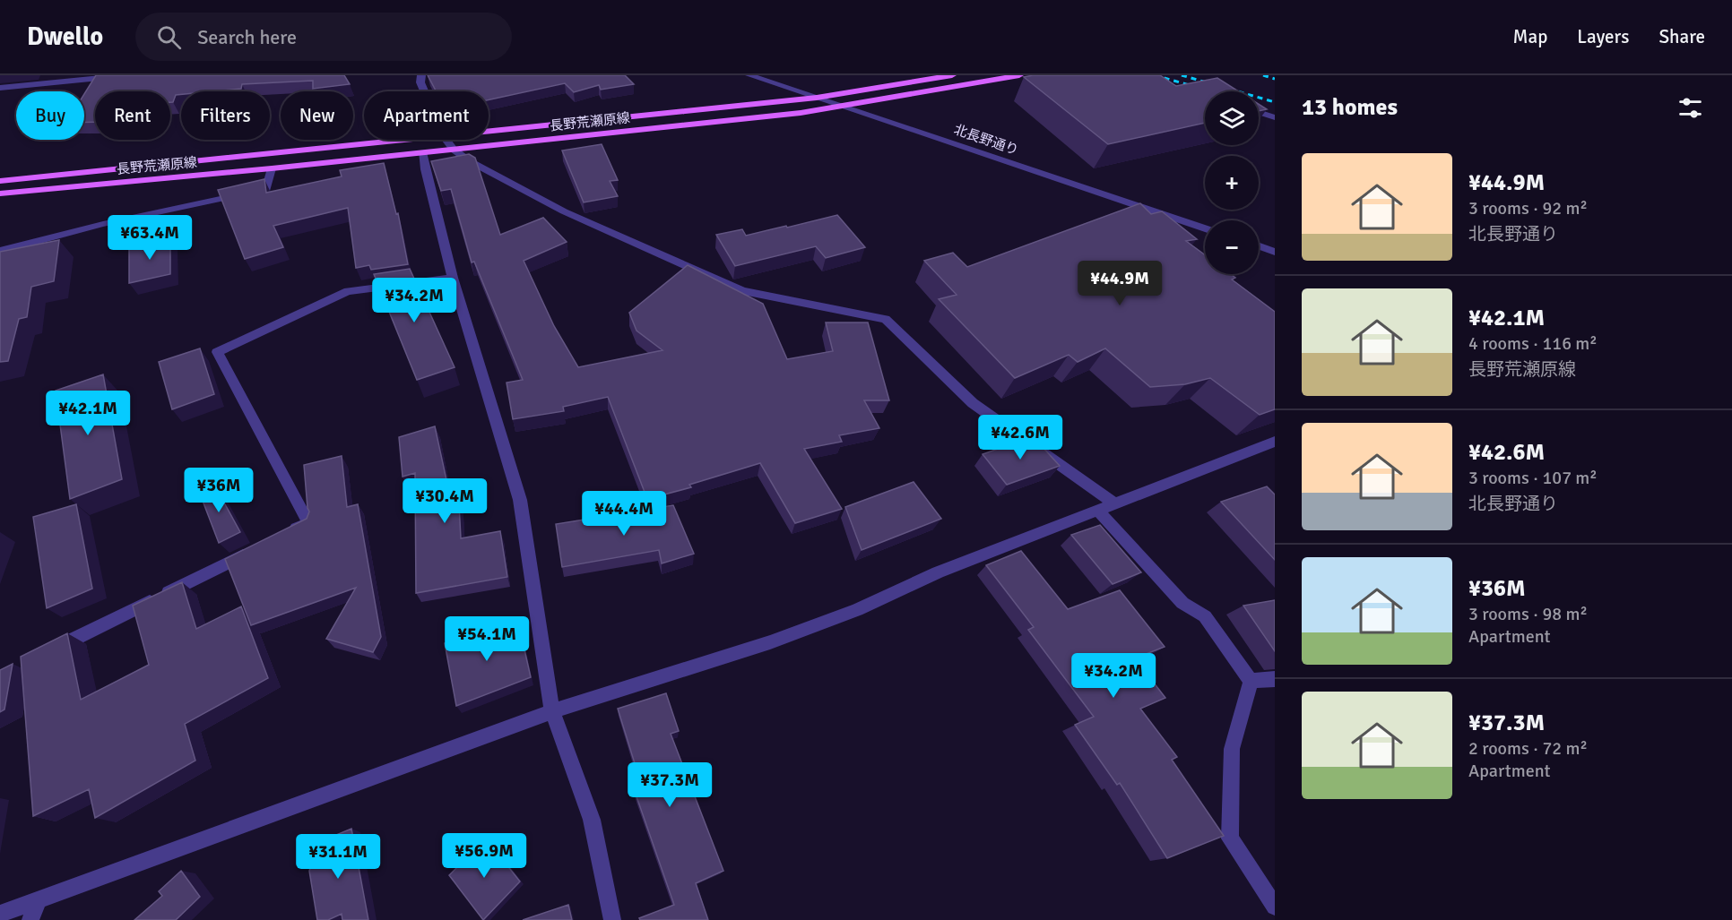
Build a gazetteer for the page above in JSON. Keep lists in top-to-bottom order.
{
  "streets": {
    "main road": ["長野荒瀬原線"],
    "street": ["北長野通り"]
  },
  "crossings": [
    ["長野荒瀬原線", "北長野通り"]
  ],
  "page": {
    "header": "Dwello",
    "search": "Search here",
    "nav": ["Map", "Layers", "Share"],
    "heading": "13 homes",
    "map_buttons": ["+", "−"],
    "chip": [
      "Buy",
      "Rent",
      "Filters",
      "New",
      "Apartment"
    ],
    "list": [
      {
        "name": "¥44.9M",
        "note": "3 rooms · 92 m² · 北長野通り"
      },
      {
        "name": "¥42.1M",
        "note": "4 rooms · 116 m² · 長野荒瀬原線"
      },
      {
        "name": "¥42.6M",
        "note": "3 rooms · 107 m² · 北長野通り"
      },
      {
        "name": "¥36M",
        "note": "3 rooms · 98 m² · Apartment"
      },
      {
        "name": "¥37.3M",
        "note": "2 rooms · 72 m² · Apartment"
      }
    ],
    "price": [
      "¥63.4M",
      "¥44.9M",
      "¥34.2M",
      "¥42.1M",
      "¥42.6M",
      "¥36M",
      "¥30.4M",
      "¥44.4M",
      "¥54.1M",
      "¥34.2M",
      "¥37.3M",
      "¥56.9M",
      "¥31.1M"
    ]
  }
}
